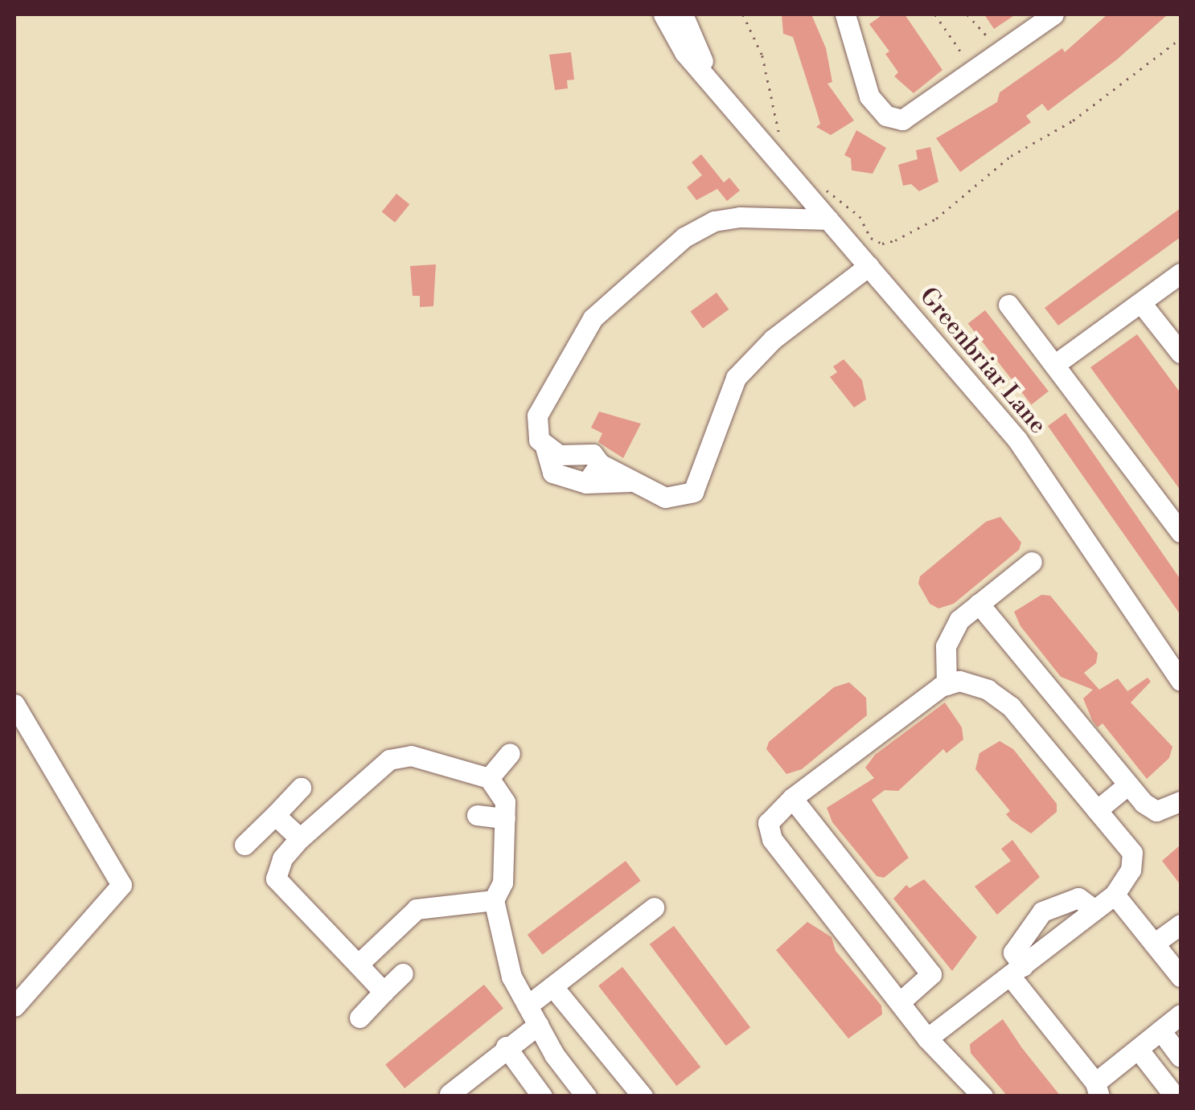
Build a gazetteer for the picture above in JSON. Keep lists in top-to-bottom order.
{
  "streets": {
    "street": ["Greenbriar Lane"]
  }
}
